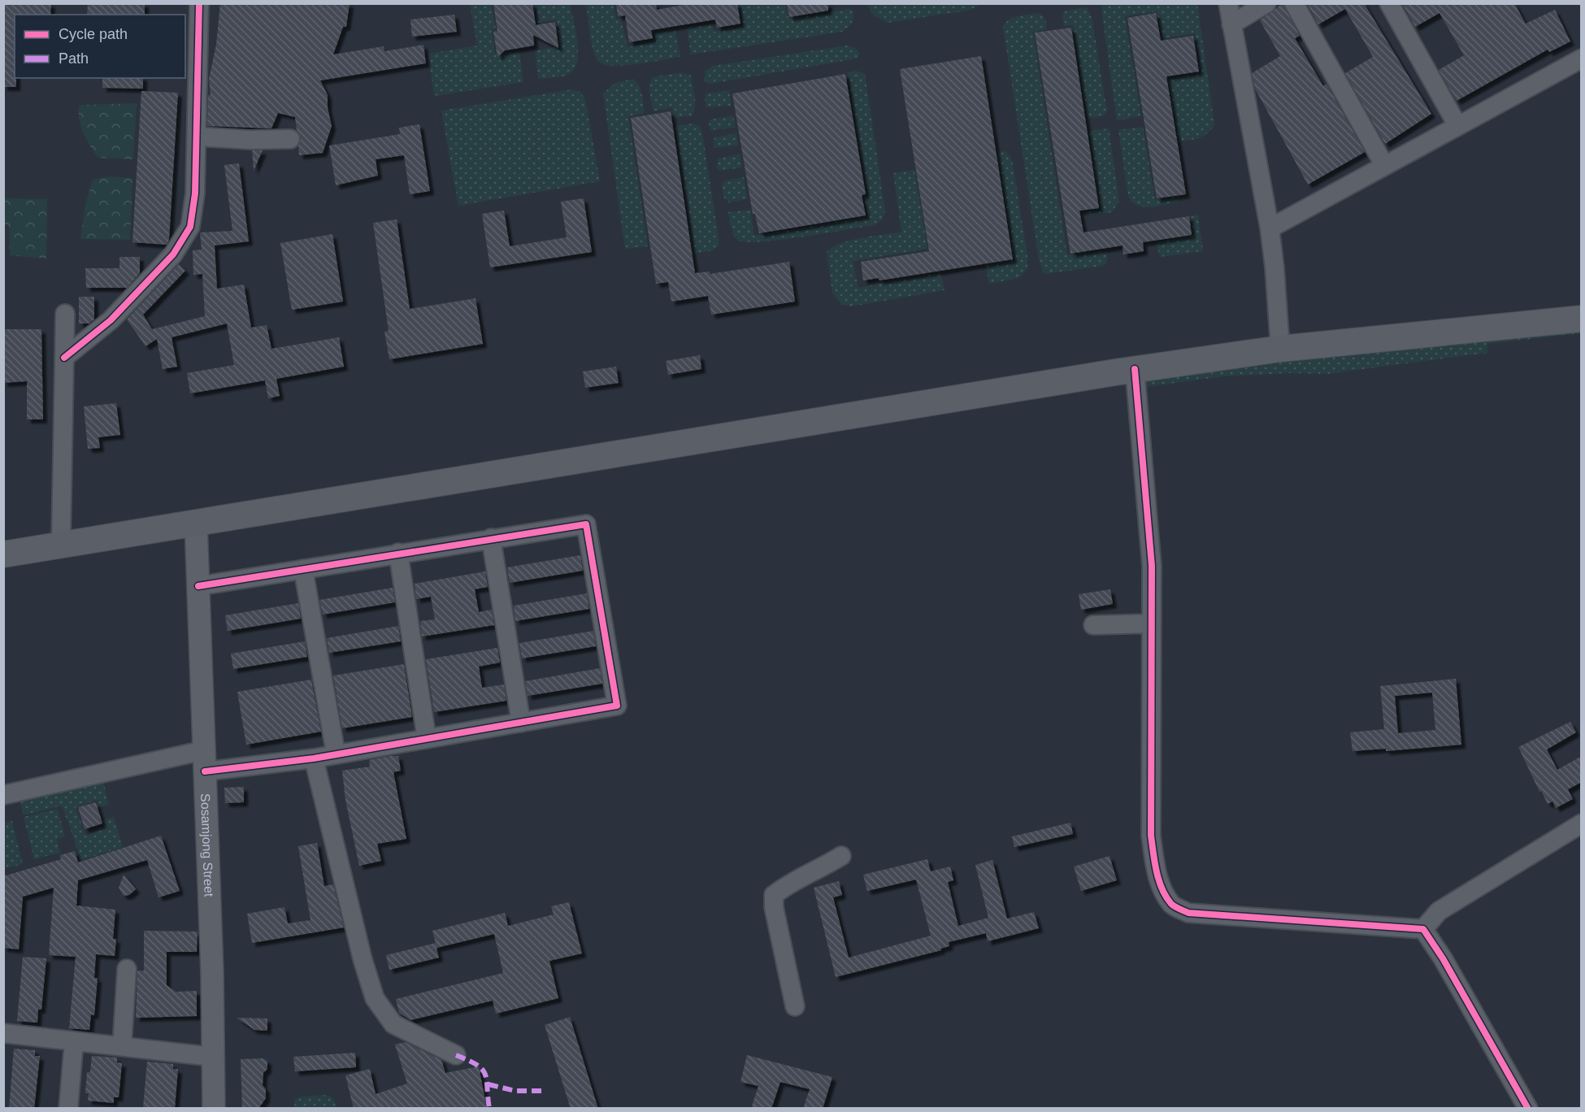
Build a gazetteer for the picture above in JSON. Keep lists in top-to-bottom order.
{
  "streets": {
    "street": ["Sosamjong Street"]
  },
  "legend": ["Cycle path", "Path"]
}
